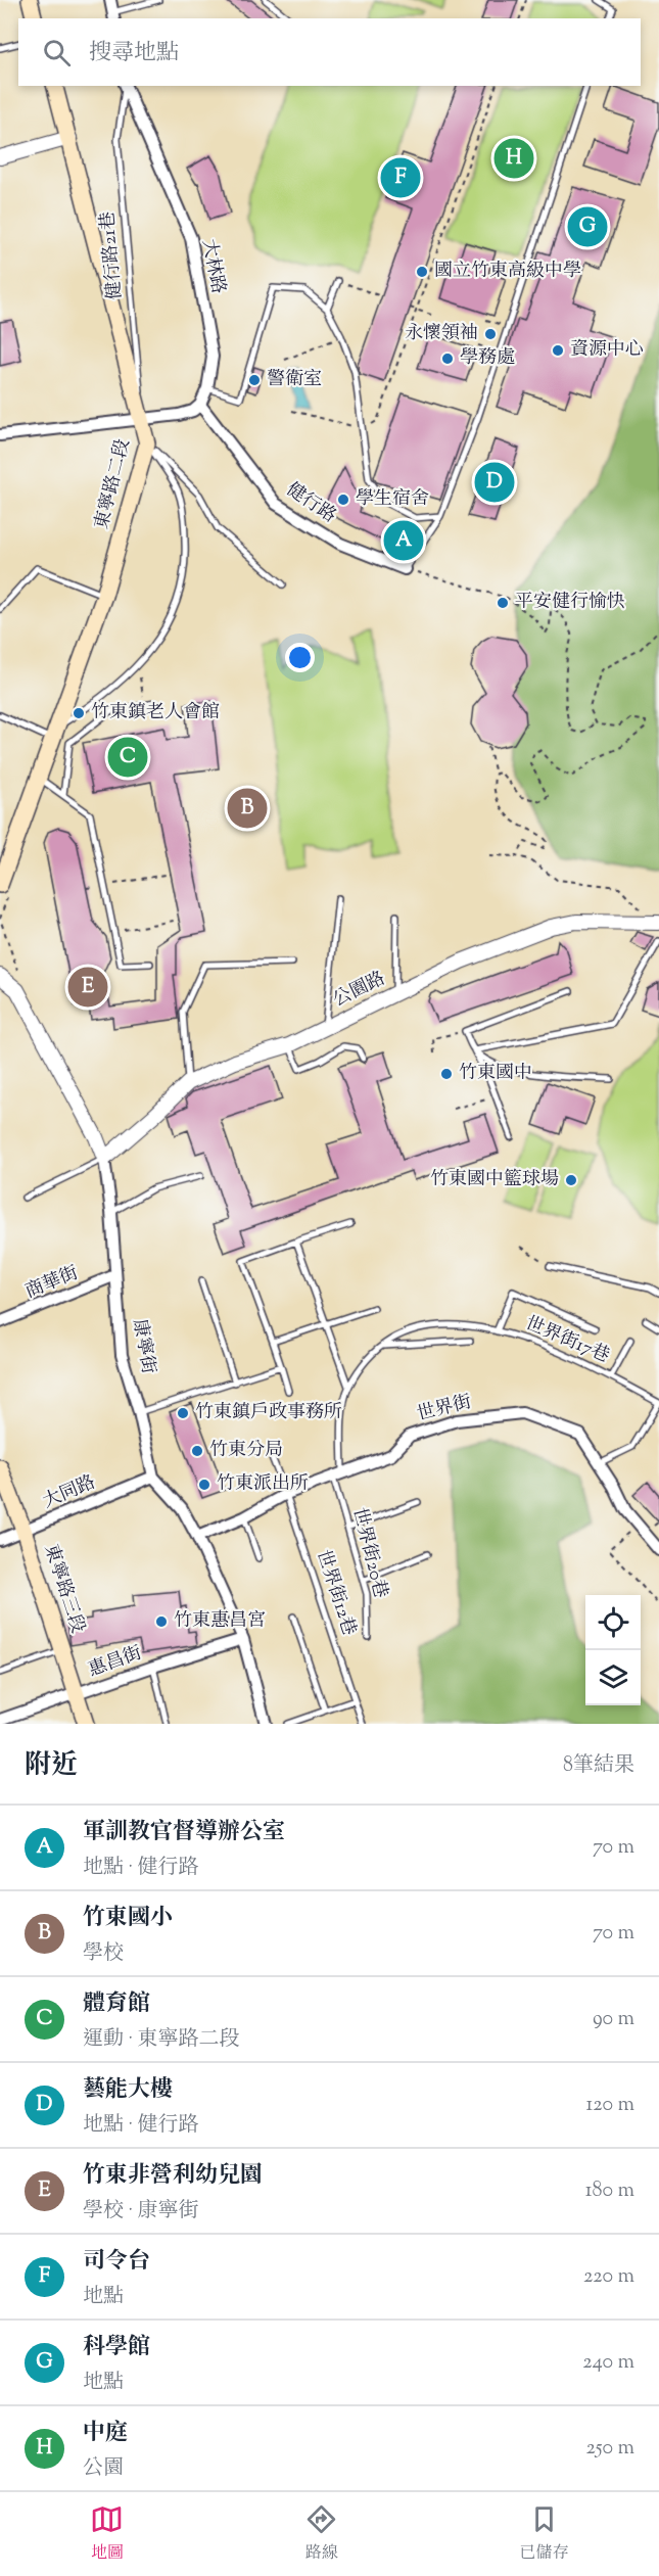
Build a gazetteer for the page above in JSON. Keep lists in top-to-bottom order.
{
  "streets": {
    "main road": ["東寧路二段", "東寧路三段"],
    "street": [
      "大林路",
      "健行路",
      "公園路",
      "商華街",
      "康寧街",
      "世界街",
      "大同路",
      "惠昌街"
    ],
    "lane": [
      "健行路21巷",
      "世界街17巷",
      "世界街20巷",
      "世界街12巷"
    ]
  },
  "crossings": [
    ["健行路21巷", "大林路"],
    ["健行路21巷", "東寧路二段"],
    ["大林路", "健行路"],
    ["公園路", "康寧街"],
    ["商華街", "康寧街"],
    ["世界街17巷", "世界街"],
    ["世界街17巷", "世界街20巷"],
    ["康寧街", "世界街"],
    ["康寧街", "大同路"],
    ["康寧街", "惠昌街"],
    ["世界街", "世界街20巷"],
    ["世界街", "世界街12巷"],
    ["大同路", "東寧路三段"],
    ["東寧路三段", "惠昌街"]
  ],
  "places": [
    "國立竹東高級中學",
    "永懷領袖",
    "資源中心",
    "學務處",
    "警衛室",
    "學生宿舍",
    "平安健行愉快",
    "竹東鎮老人會館",
    "竹東國中",
    "竹東國中籃球場",
    "竹東鎮戶政事務所",
    "竹東分局",
    "竹東派出所",
    "竹東惠昌宮"
  ],
  "page": {
    "search": "搜尋地點",
    "pins": [
      "H",
      "F",
      "G",
      "D",
      "A",
      "C",
      "B",
      "E"
    ],
    "heading": ["附近", "8筆結果"],
    "list": [
      {
        "mark": "A",
        "name": "軍訓教官督導辦公室",
        "note": "地點 · 健行路",
        "value": "70 m"
      },
      {
        "mark": "B",
        "name": "竹東國小",
        "note": "學校",
        "value": "70 m"
      },
      {
        "mark": "C",
        "name": "體育館",
        "note": "運動 · 東寧路二段",
        "value": "90 m"
      },
      {
        "mark": "D",
        "name": "藝能大樓",
        "note": "地點 · 健行路",
        "value": "120 m"
      },
      {
        "mark": "E",
        "name": "竹東非營利幼兒園",
        "note": "學校 · 康寧街",
        "value": "180 m"
      },
      {
        "mark": "F",
        "name": "司令台",
        "note": "地點",
        "value": "220 m"
      },
      {
        "mark": "G",
        "name": "科學館",
        "note": "地點",
        "value": "240 m"
      },
      {
        "mark": "H",
        "name": "中庭",
        "note": "公園",
        "value": "250 m"
      }
    ],
    "nav": ["地圖", "路線", "已儲存"]
  }
}
